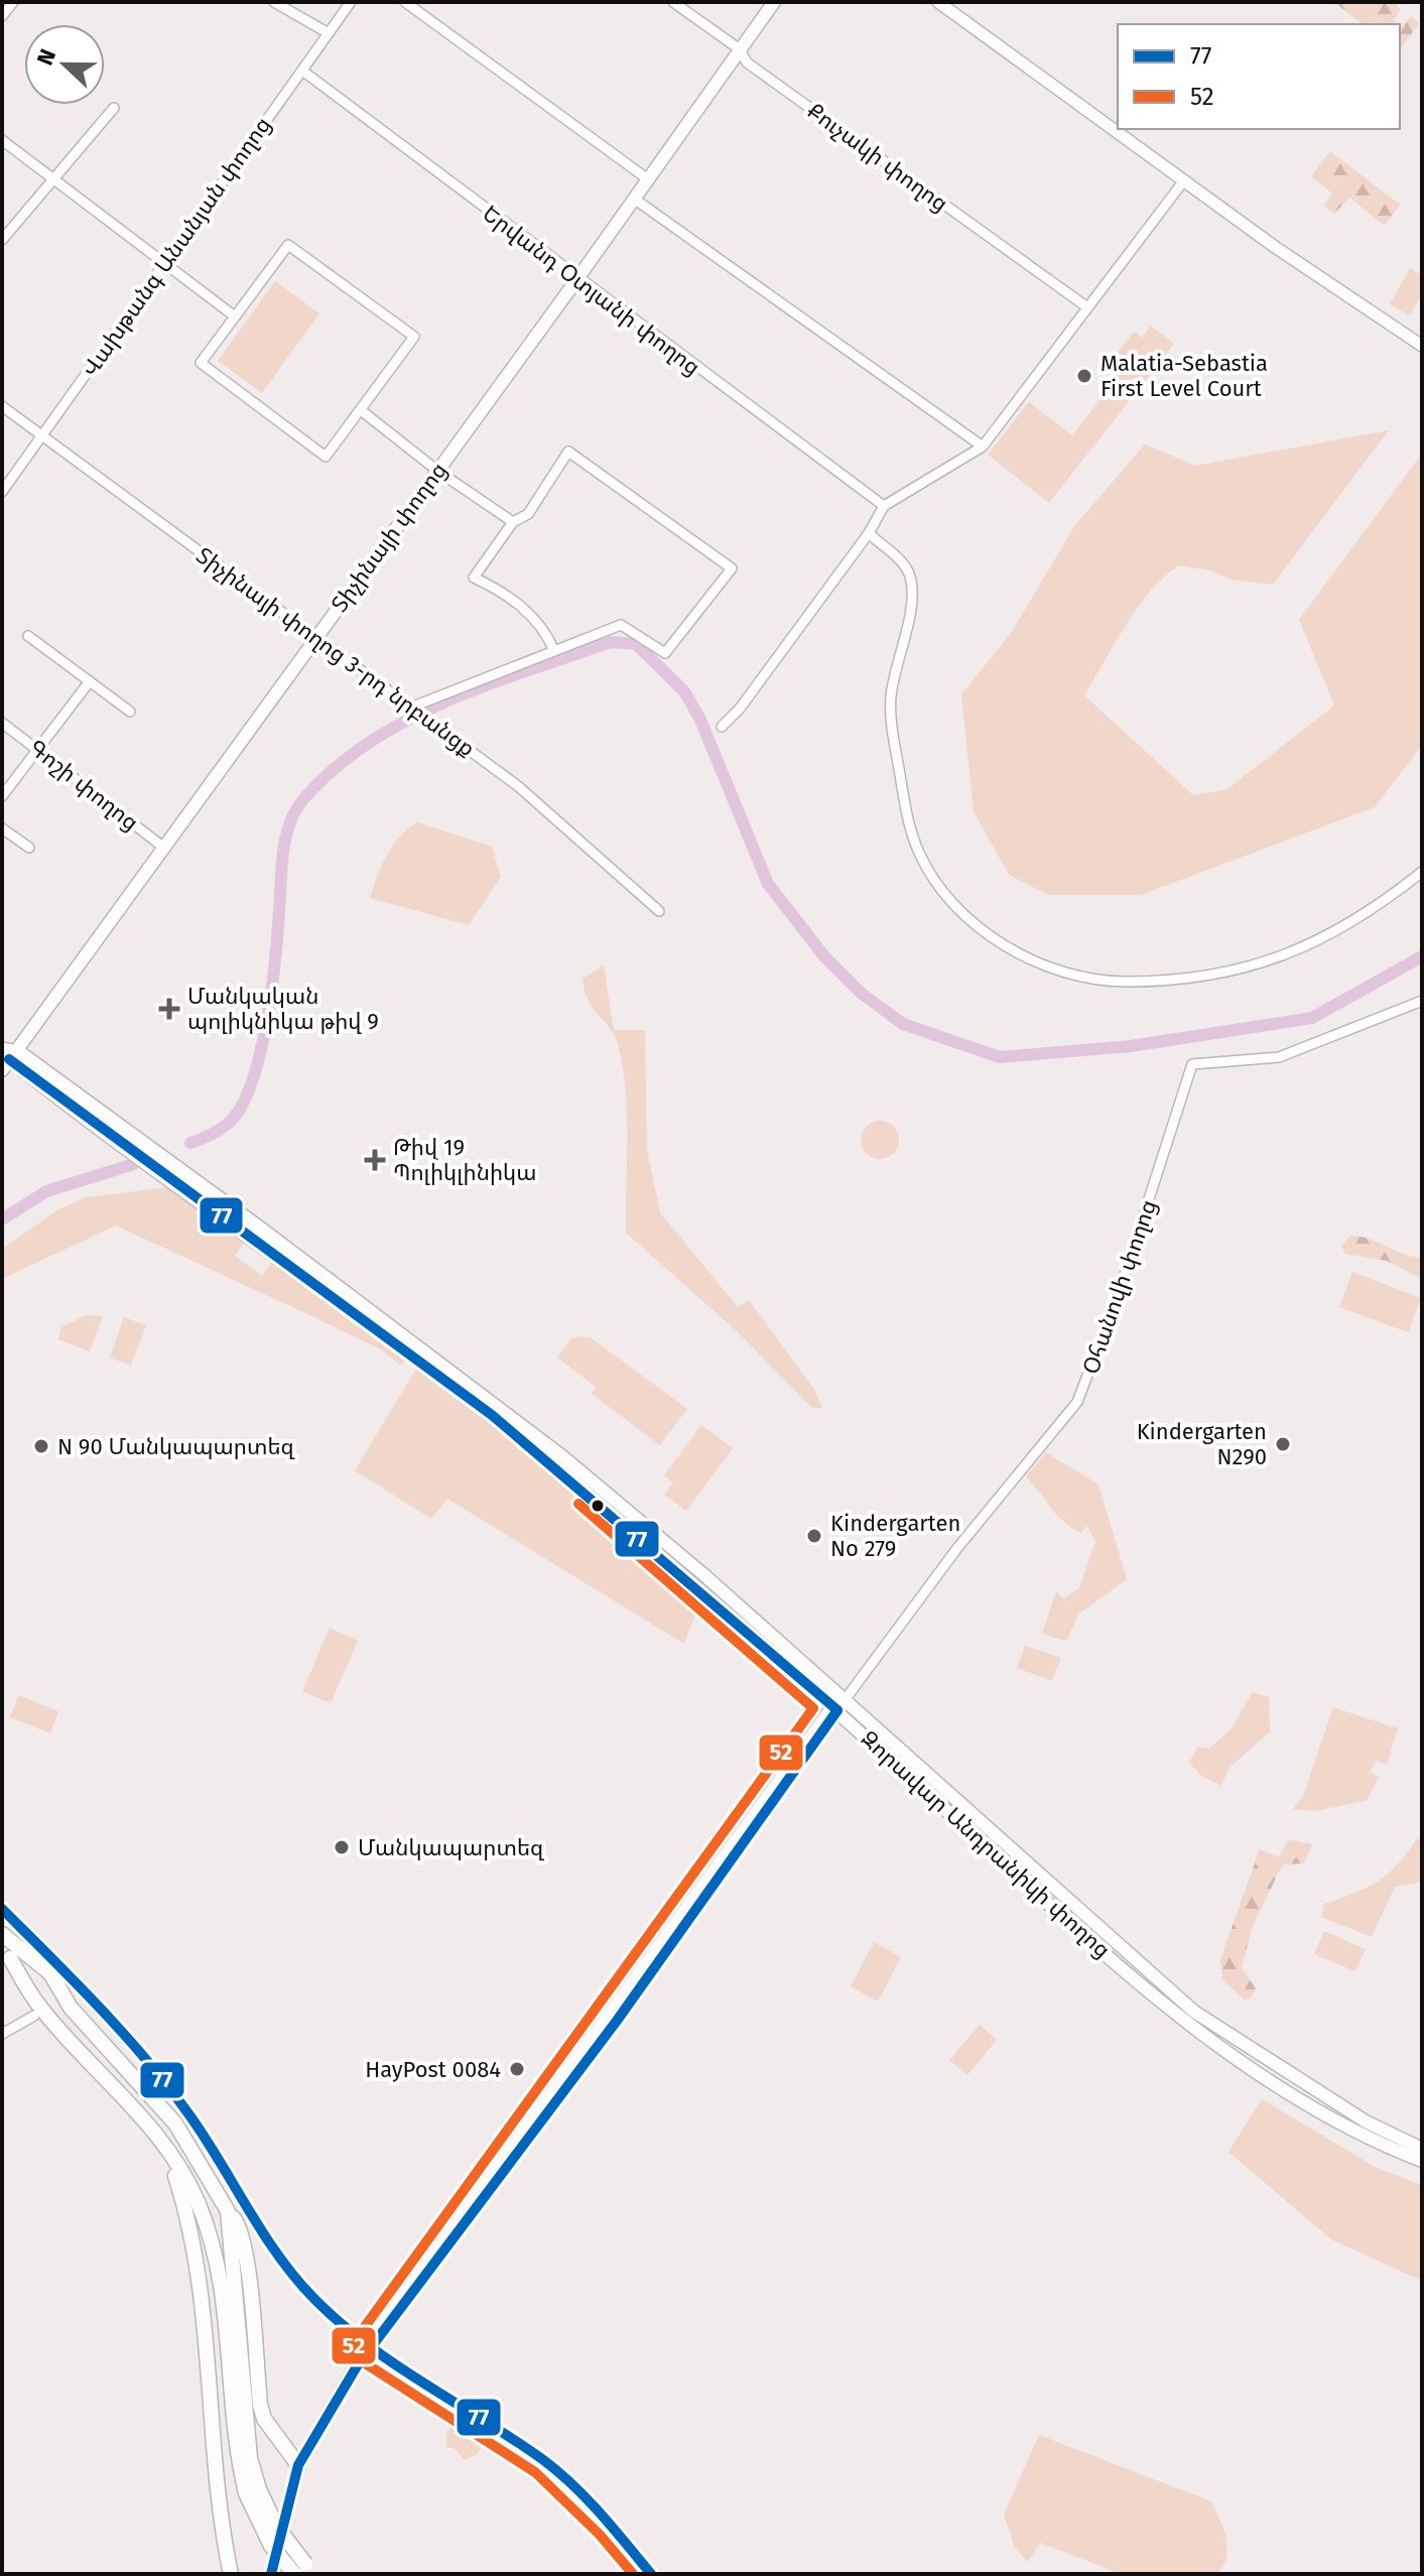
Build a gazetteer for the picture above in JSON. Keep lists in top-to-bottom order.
{
  "streets": {
    "main road": ["Տիչինայի փողոց", "Օհանովի փողոց", "Զորավար Անդրանիկի փողոց"],
    "street": [
      "Քուչակի փողոց",
      "Վախթանգ Անանյան փողոց",
      "Երվանդ Օտյանի փողոց",
      "Տիչինայի փողոց 3-րդ նրբանցք",
      "Գոշի փողոց"
    ]
  },
  "crossings": [
    ["Քուչակի փողոց", "Տիչինայի փողոց"],
    ["Վախթանգ Անանյան փողոց", "Երվանդ Օտյանի փողոց"],
    ["Վախթանգ Անանյան փողոց", "Տիչինայի փողոց 3-րդ նրբանցք"],
    ["Երվանդ Օտյանի փողոց", "Տիչինայի փողոց"],
    ["Տիչինայի փողոց", "Տիչինայի փողոց 3-րդ նրբանցք"],
    ["Տիչինայի փողոց", "Գոշի փողոց"],
    ["Տիչինայի փողոց", "Զորավար Անդրանիկի փողոց"],
    ["Օհանովի փողոց", "Զորավար Անդրանիկի փողոց"]
  ],
  "places": {
    "other": [
      "Malatia-Sebastia First Level Court",
      "Kindergarten N290",
      "N 90 Մանկապարտեզ",
      "Kindergarten No 279",
      "Մանկապարտեզ",
      "HayPost 0084"
    ],
    "health": ["Մանկական պոլիկնիկա թիվ 9", "Թիվ 19 Պոլիկլինիկա"]
  },
  "lines": ["transit line 77", "transit line 52"],
  "legend": ["77", "52"],
  "north": "left"
}
